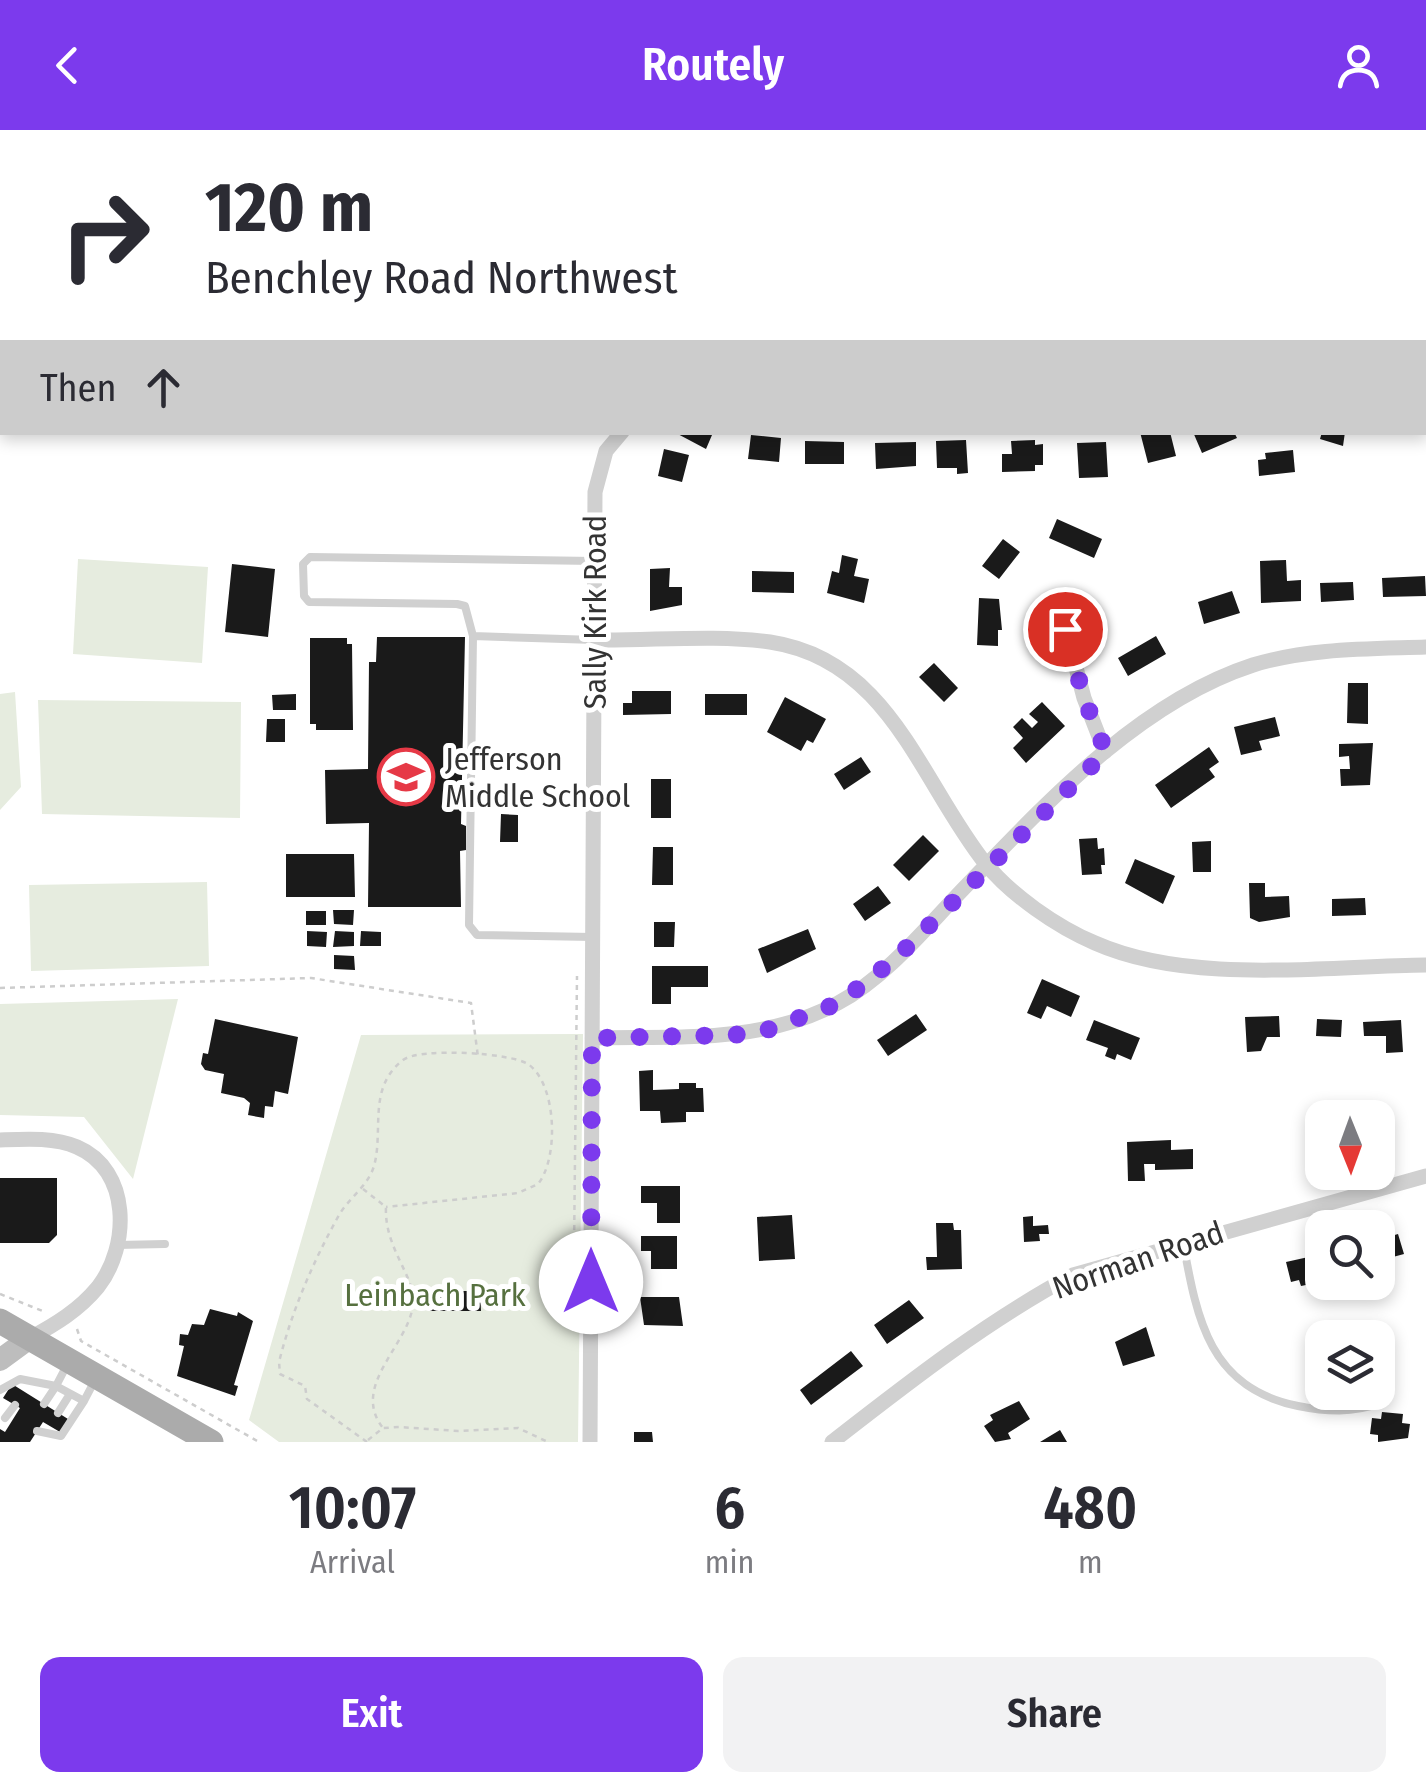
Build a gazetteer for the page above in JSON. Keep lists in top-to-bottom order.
{
  "streets": {
    "street": ["Sally Kirk Road", "Norman Road"]
  },
  "parks": ["Leinbach Park"],
  "places": {
    "school or university": ["Jefferson Middle School"]
  },
  "north": "bottom",
  "page": {
    "header": "Routely",
    "turn": ["120 m", "Benchley Road Northwest"],
    "then": "Then",
    "eta": [
      "10:07",
      "Arrival",
      "6",
      "min",
      "480",
      "m"
    ],
    "buttons": ["Exit", "Share"]
  }
}
